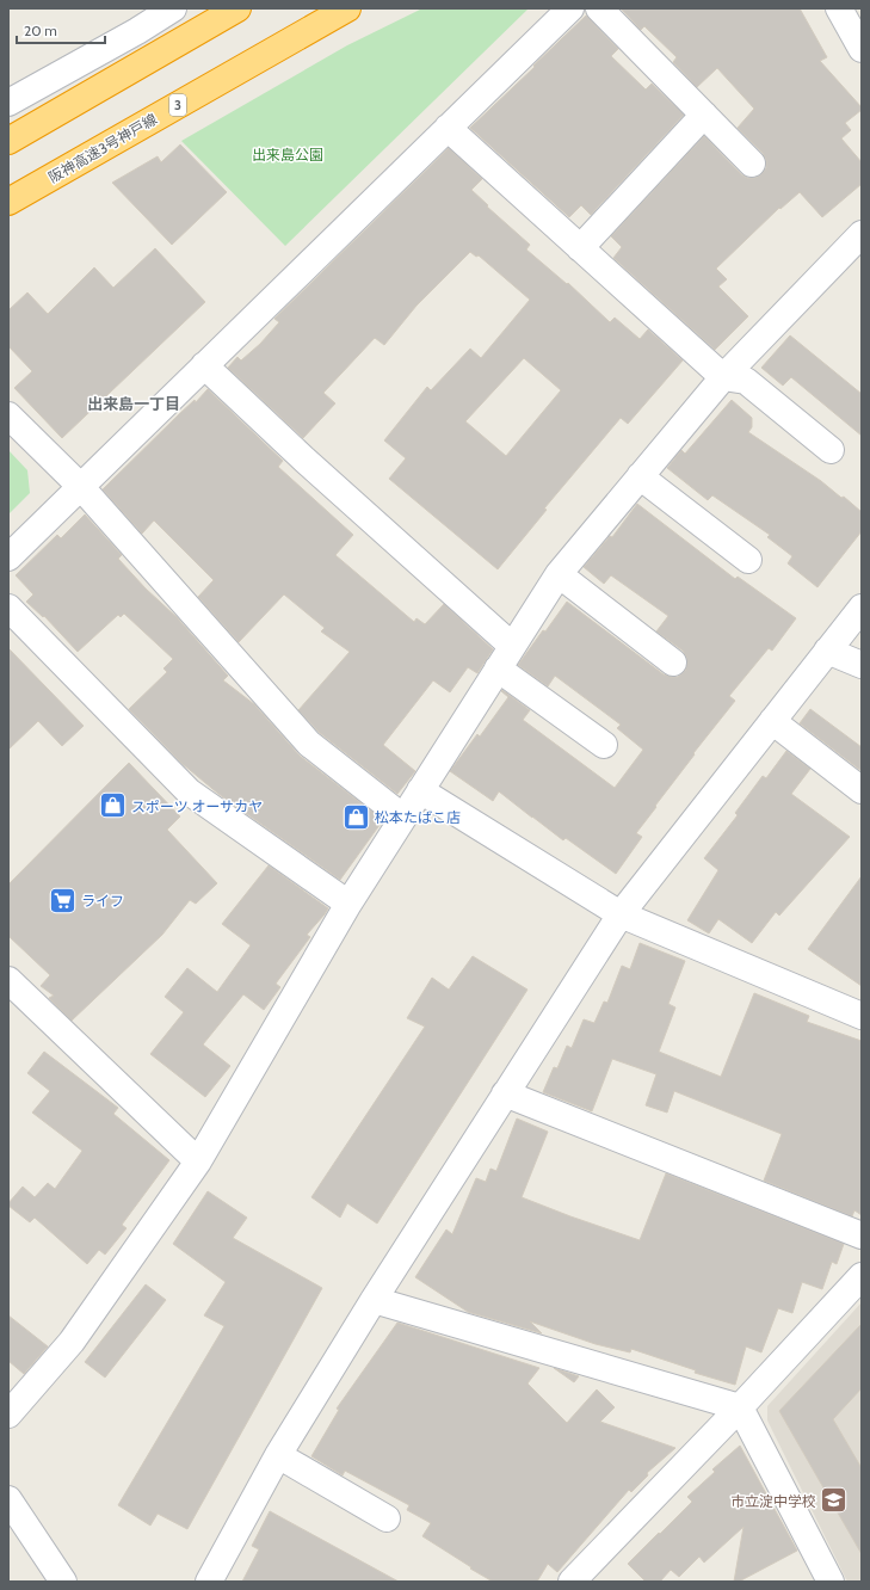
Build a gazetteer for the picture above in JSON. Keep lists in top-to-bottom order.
{
  "streets": {
    "highway": ["3", "阪神高速3号神戸線"]
  },
  "districts": ["出来島一丁目"],
  "parks": ["出来島公園"],
  "places": {
    "shop": ["スポーツ オーサカヤ", "松本たばこ店"],
    "supermarket": ["ライフ"],
    "school or university": ["市立淀中学校"]
  },
  "scale_bar": "20 m"
}
